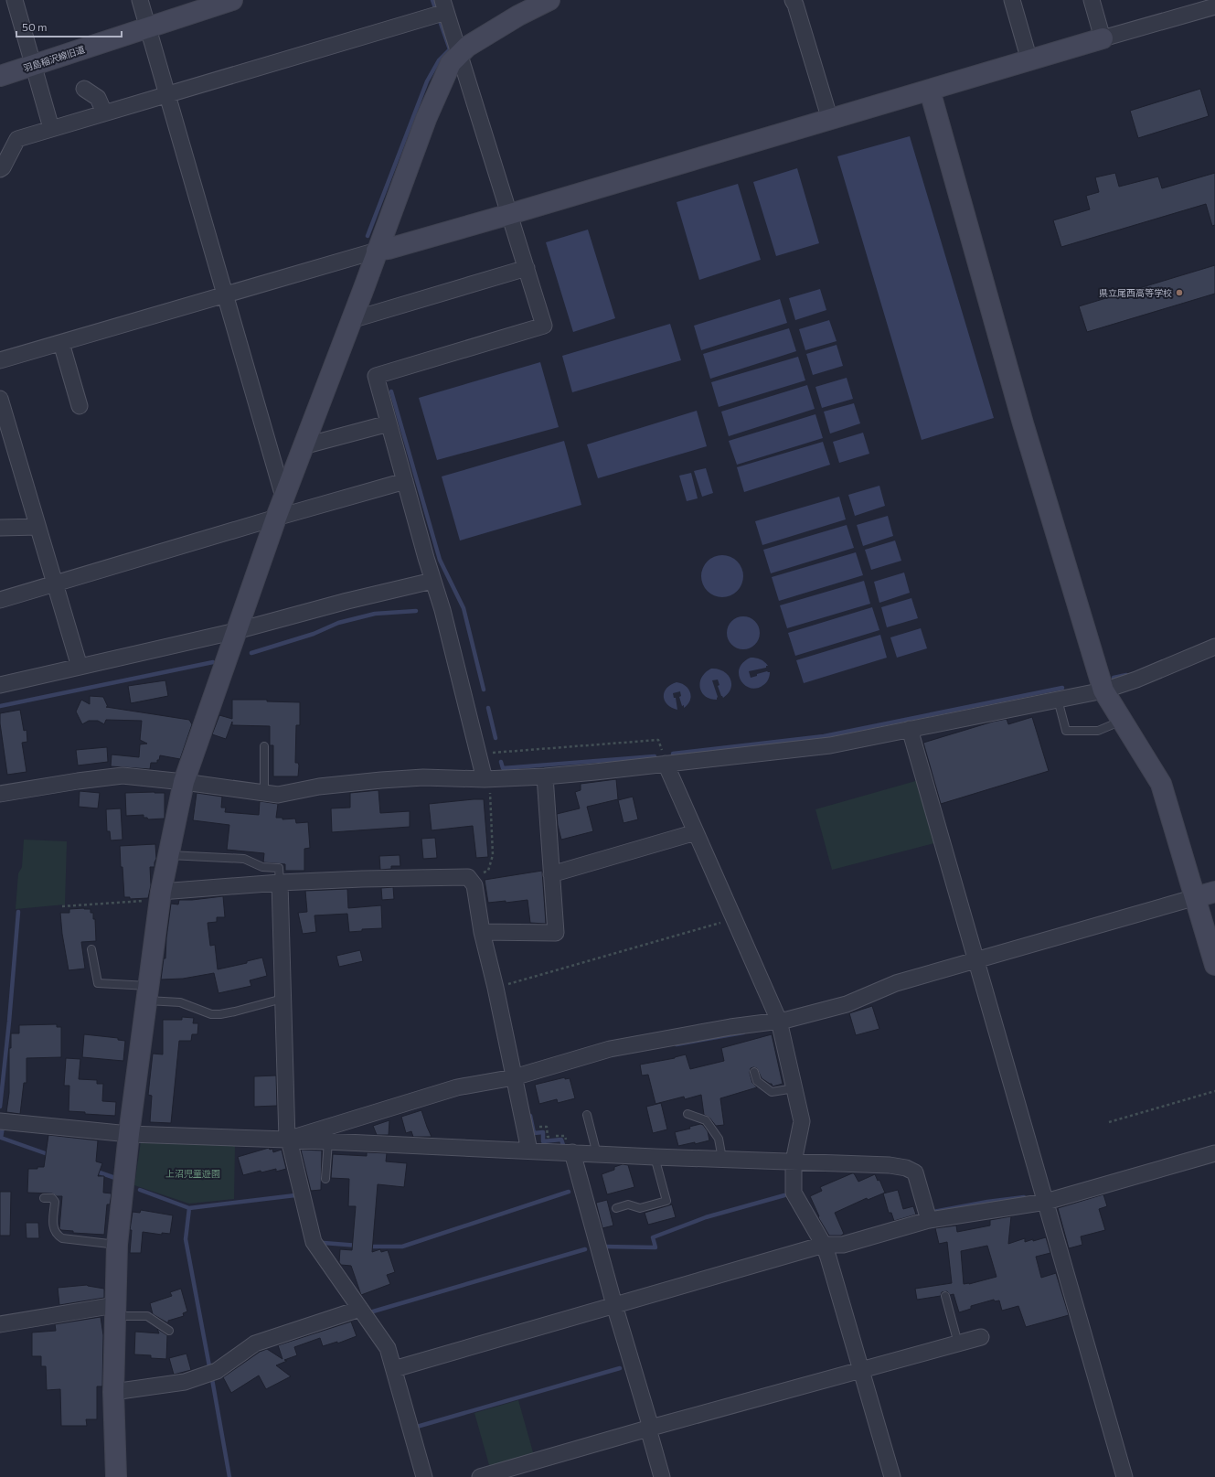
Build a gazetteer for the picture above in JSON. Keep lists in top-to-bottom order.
{
  "streets": {
    "street": ["羽島稲沢線旧道"]
  },
  "parks": ["上沼児童遊園"],
  "places": ["県立尾西高等学校"],
  "scale_bar": "50 m"
}
